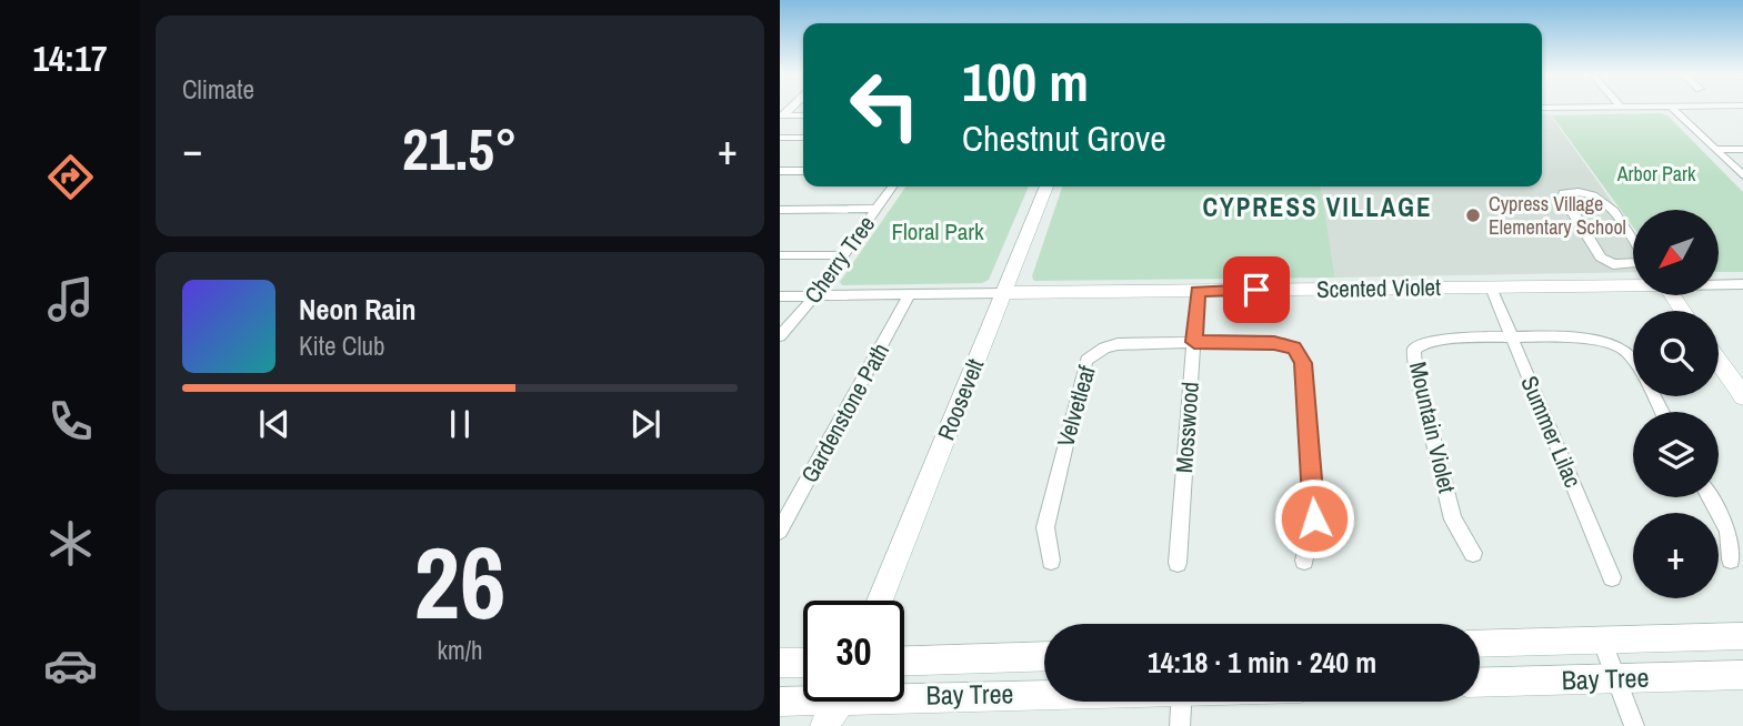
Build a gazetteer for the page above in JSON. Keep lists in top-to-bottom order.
{
  "streets": {
    "street": [
      "Cherry Tree",
      "Scented Violet",
      "Roosevelt",
      "Velvetleaf",
      "Gardenstone Path",
      "Mosswood",
      "Mountain Violet",
      "Summer Lilac",
      "Bay Tree"
    ]
  },
  "crossings": [
    ["Cherry Tree", "Scented Violet"],
    ["Scented Violet", "Roosevelt"],
    ["Scented Violet", "Gardenstone Path"],
    ["Scented Violet", "Mosswood"],
    ["Scented Violet", "Summer Lilac"],
    ["Velvetleaf", "Mosswood"],
    ["Mountain Violet", "Summer Lilac"]
  ],
  "districts": ["CYPRESS VILLAGE"],
  "parks": ["Arbor Park", "Floral Park"],
  "places": ["Cypress Village Elementary School"],
  "north": "bottom left",
  "page": {
    "tabs": "14:17",
    "tile": [
      "Climate",
      ["26", "km/h"]
    ],
    "turn": ["100 m", "Chestnut Grove"],
    "heat": ["−", "21.5°", "+"],
    "map_buttons": "+",
    "song": ["Neon Rain", "Kite Club"],
    "limit": "30",
    "trip": "14:18 · 1 min · 240 m"
  }
}
